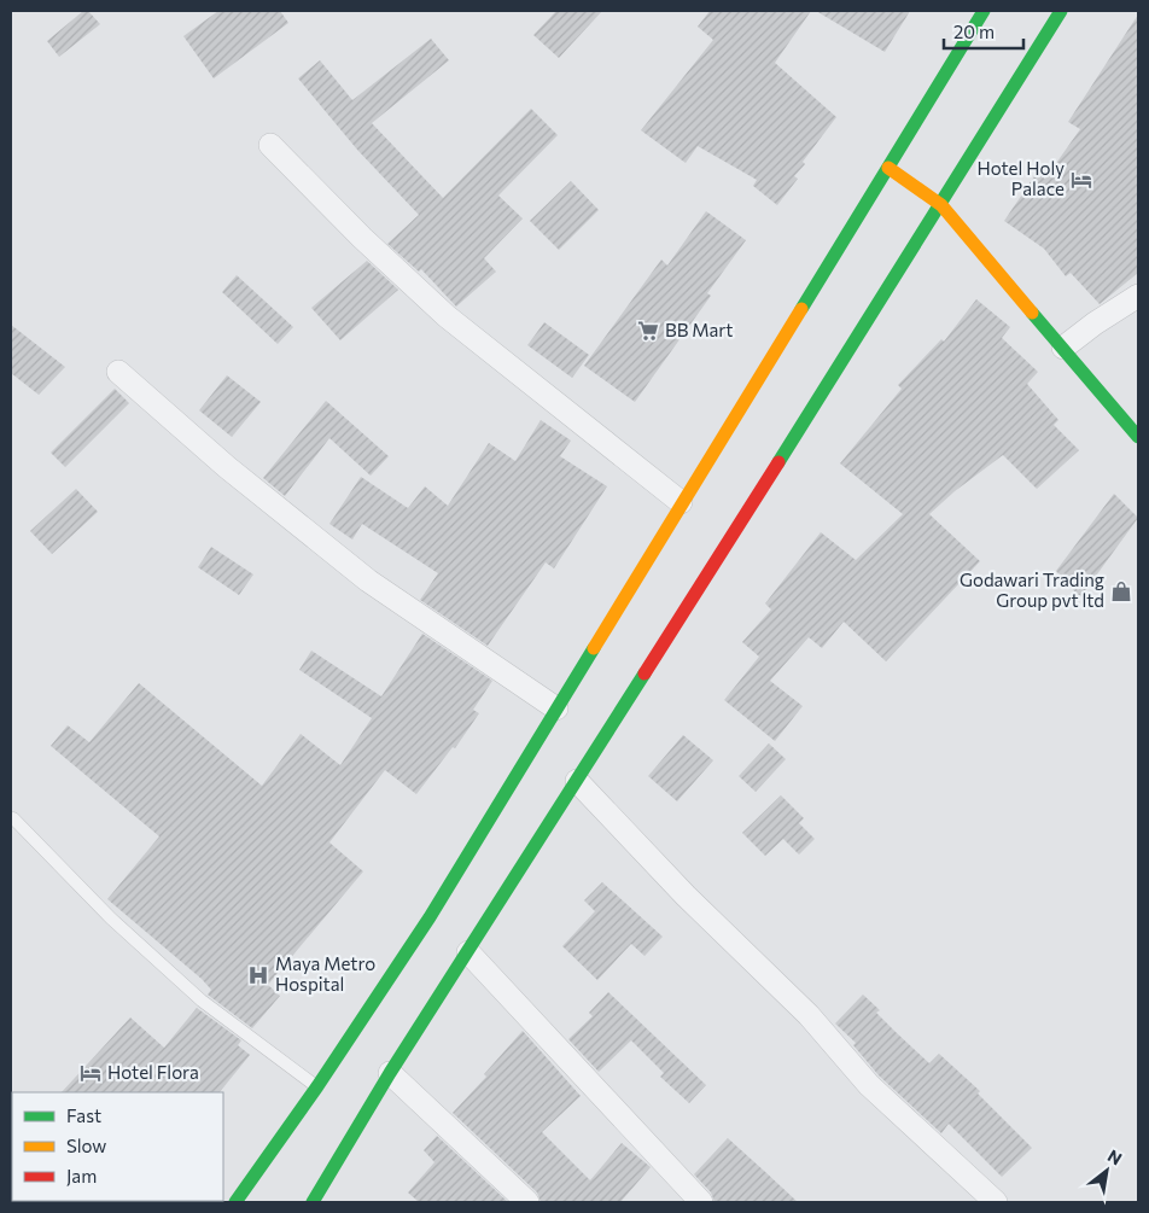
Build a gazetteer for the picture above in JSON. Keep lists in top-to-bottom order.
{
  "places": {
    "hotel": ["Hotel Holy Palace", "Hotel Flora"],
    "supermarket": ["BB Mart"],
    "shop": ["Godawari Trading Group pvt ltd"],
    "hospital": ["Maya Metro Hospital"]
  },
  "legend": ["Fast", "Slow", "Jam"],
  "scale_bar": "20 m",
  "north": "top right"
}
